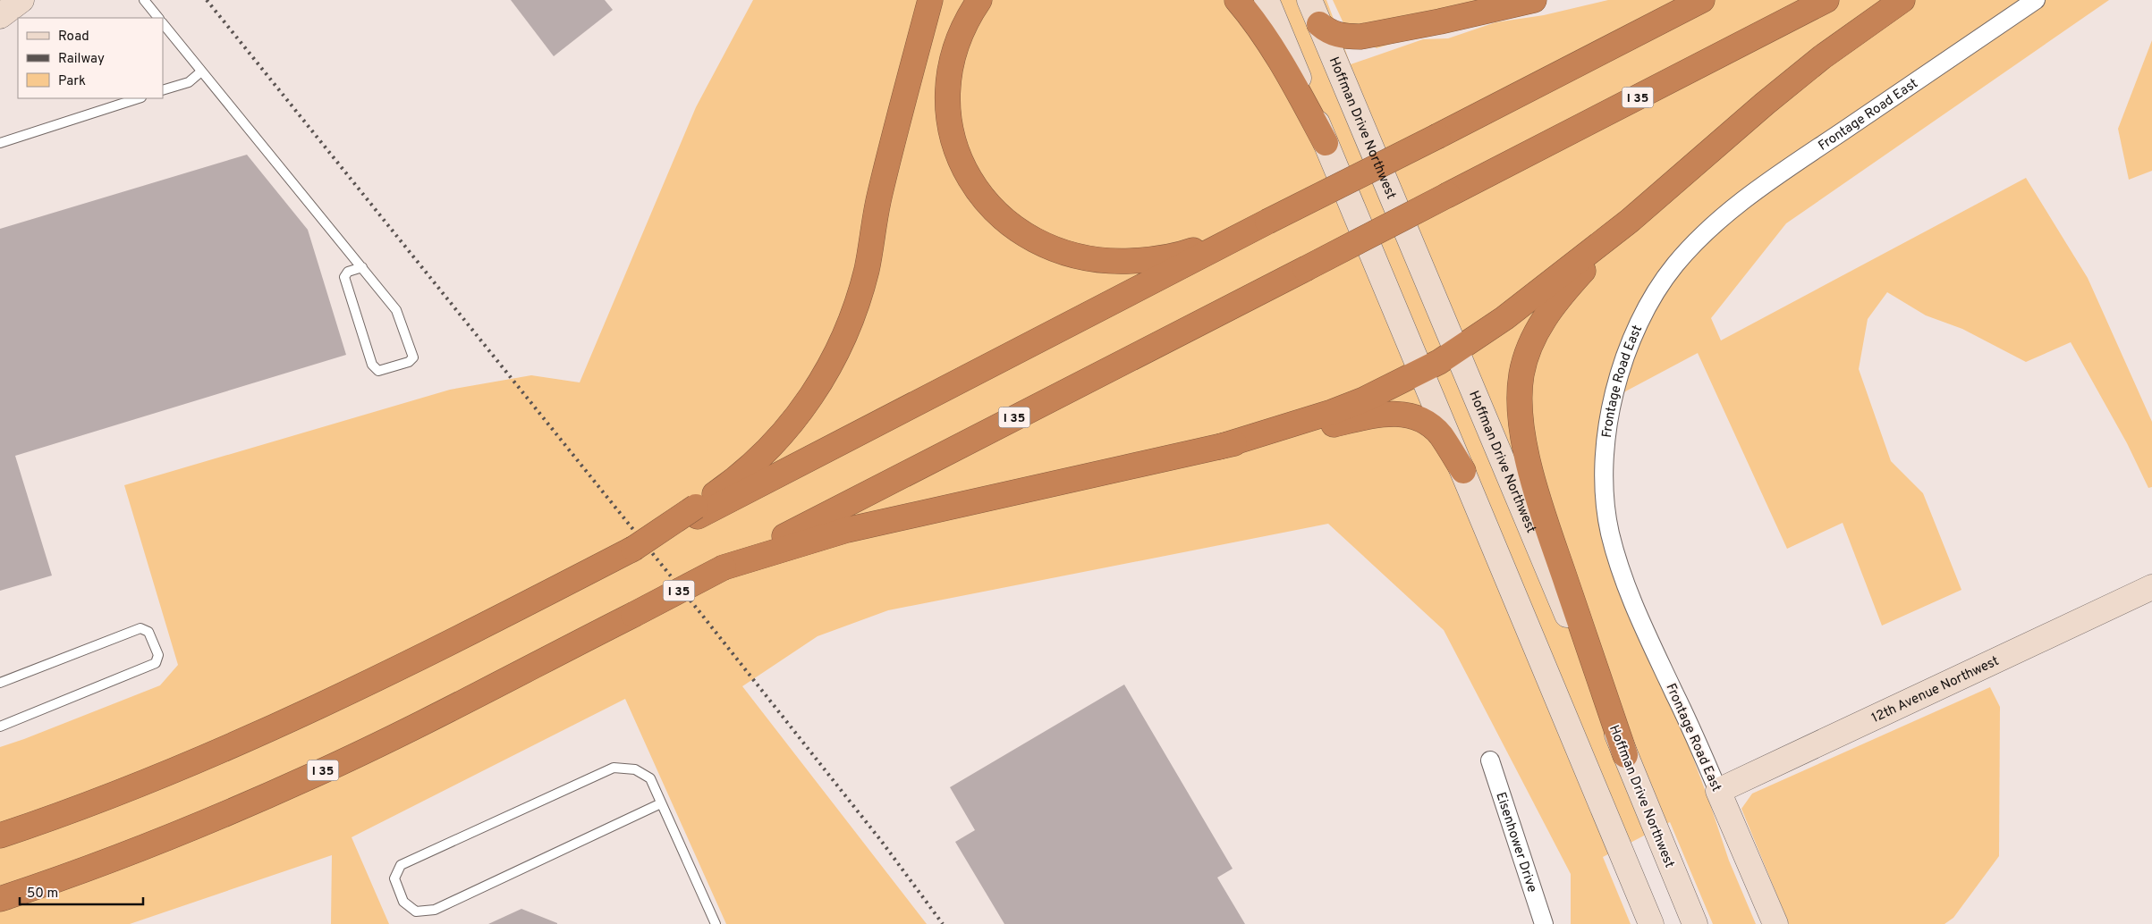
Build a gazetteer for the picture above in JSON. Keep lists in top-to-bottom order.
{
  "streets": {
    "highway": ["I 35"],
    "main road": ["Frontage Road East", "Hoffman Drive Northwest", "12th Avenue Northwest"],
    "street": ["Eisenhower Drive"]
  },
  "crossings": [
    ["Frontage Road East", "12th Avenue Northwest"]
  ],
  "legend": ["Road", "Railway", "Park"],
  "scale_bar": "50 m"
}
